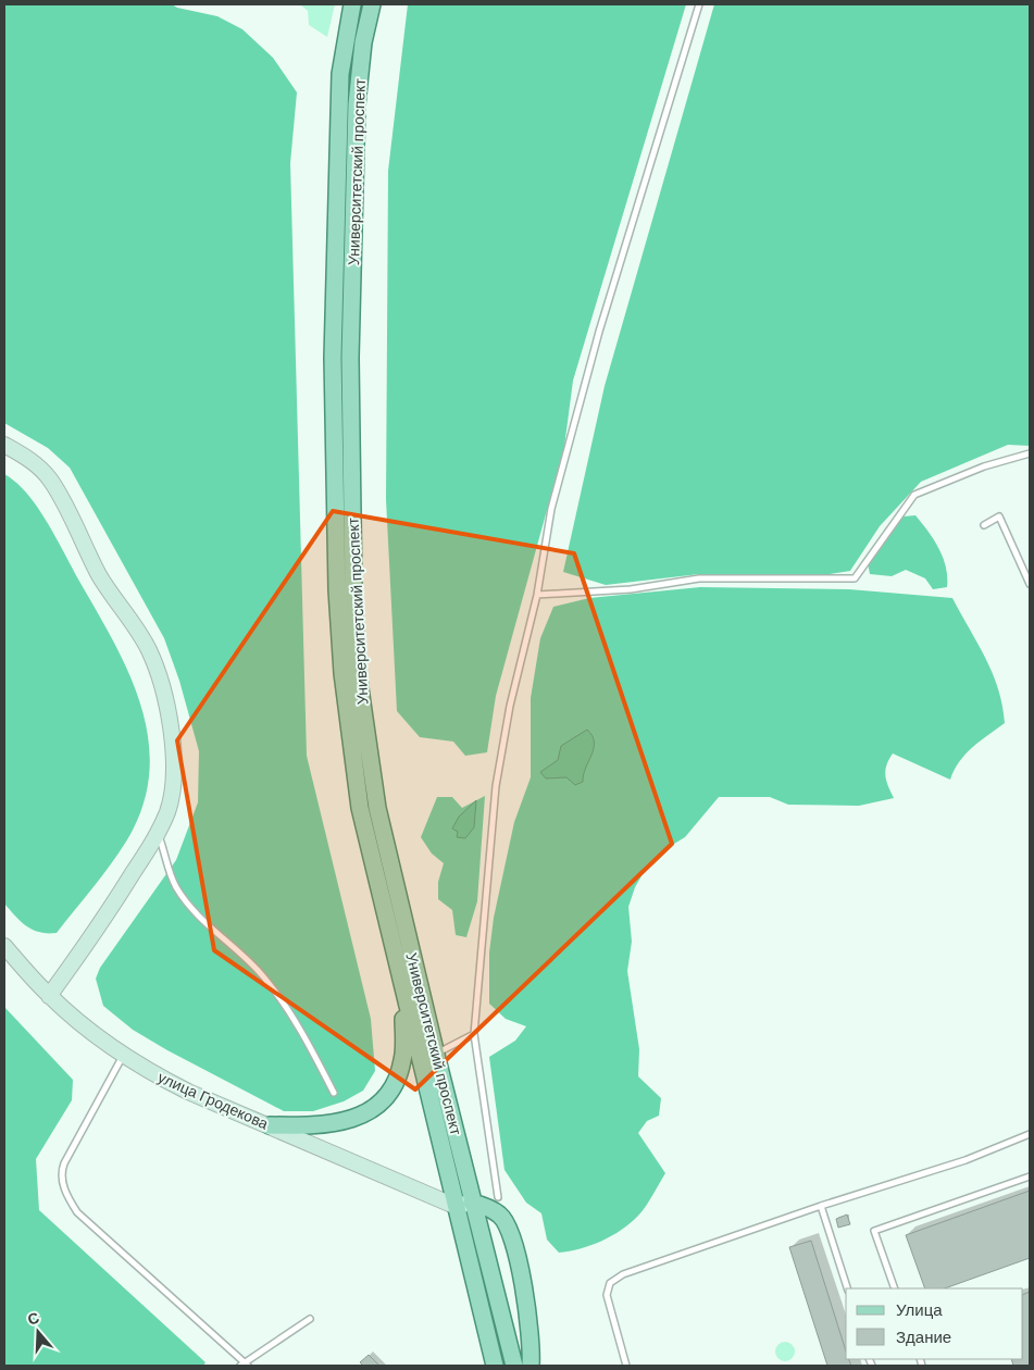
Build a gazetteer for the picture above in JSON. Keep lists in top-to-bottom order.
{
  "streets": {
    "main road": ["Университетский проспект", "улица Гродекова"]
  },
  "crossings": [
    ["Университетский проспект", "улица Гродекова"]
  ],
  "legend": ["Улица", "Здание"],
  "north": "top"
}
